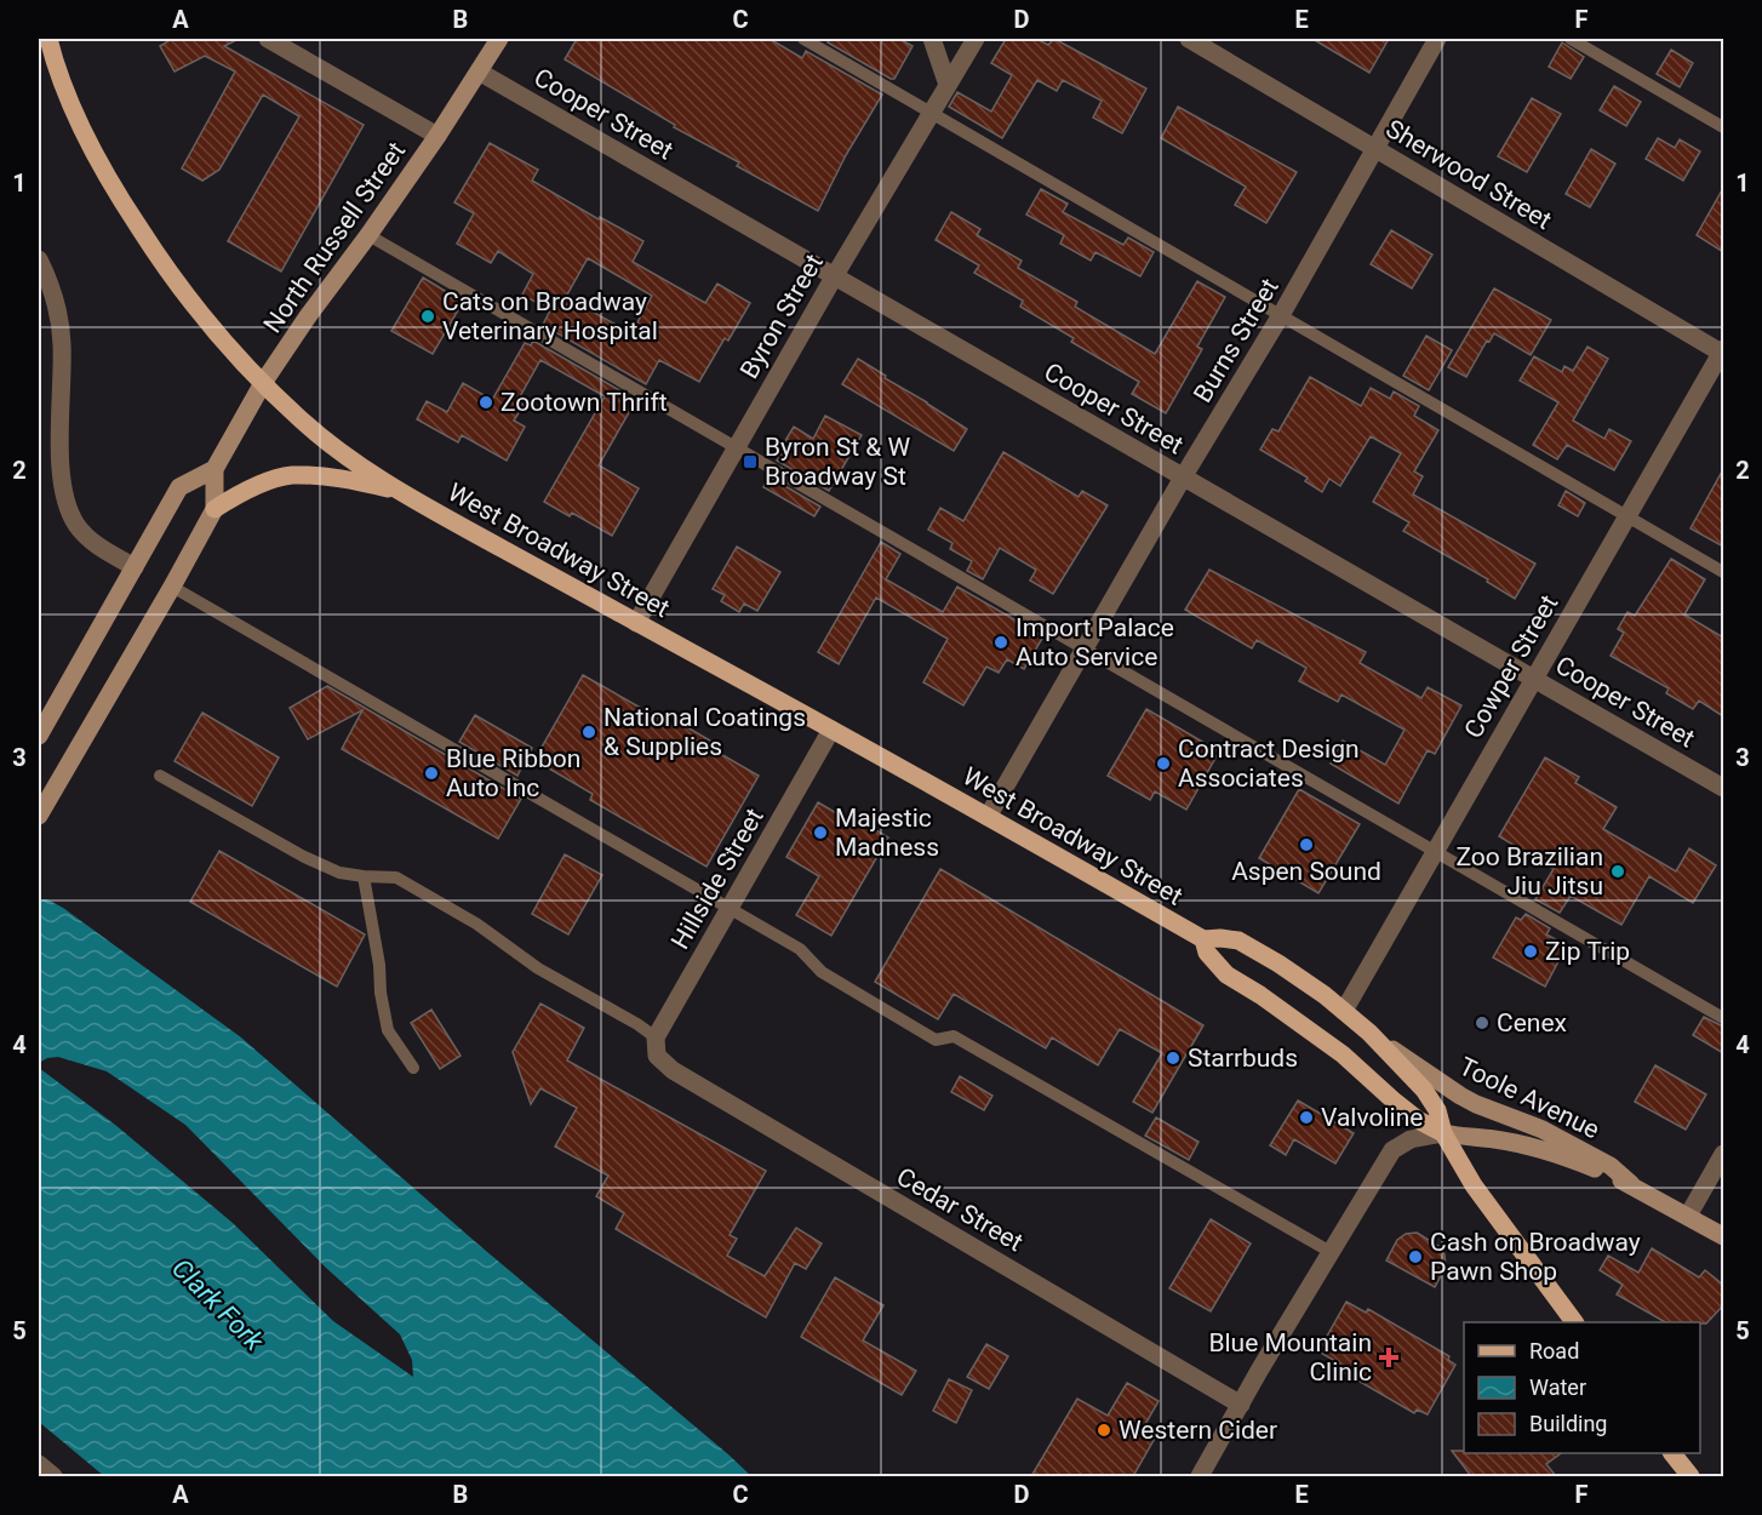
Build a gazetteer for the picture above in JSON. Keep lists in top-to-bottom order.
{
  "streets": {
    "main road": ["North Russell Street", "West Broadway Street", "Toole Avenue"],
    "street": [
      "Cooper Street",
      "Sherwood Street",
      "Byron Street",
      "Burns Street",
      "Cowper Street",
      "Hillside Street",
      "Cedar Street"
    ]
  },
  "crossings": [
    ["Cooper Street", "North Russell Street"],
    ["Cooper Street", "Byron Street"],
    ["Cooper Street", "Burns Street"],
    ["Cooper Street", "Cowper Street"],
    ["Sherwood Street", "Burns Street"],
    ["Sherwood Street", "Cowper Street"],
    ["North Russell Street", "West Broadway Street"],
    ["Byron Street", "West Broadway Street"],
    ["Burns Street", "West Broadway Street"],
    ["West Broadway Street", "Cowper Street"],
    ["West Broadway Street", "Hillside Street"],
    ["West Broadway Street", "Toole Avenue"],
    ["Hillside Street", "Cedar Street"]
  ],
  "water": ["Clark Fork"],
  "places": {
    "other": [
      "Cats on Broadway Veterinary Hospital",
      "Zootown Thrift",
      "Import Palace Auto Service",
      "National Coatings & Supplies",
      "Contract Design Associates",
      "Blue Ribbon Auto Inc",
      "Majestic Madness",
      "Aspen Sound",
      "Zoo Brazilian Jiu Jitsu",
      "Zip Trip",
      "Cenex",
      "Starrbuds",
      "Valvoline",
      "Cash on Broadway Pawn Shop",
      "Western Cider"
    ],
    "transit": ["Byron St & W Broadway St"],
    "health": ["Blue Mountain Clinic"]
  },
  "legend": ["Road", "Water", "Building"],
  "grid": {
    "columns": [
      "A",
      "B",
      "C",
      "D",
      "E",
      "F"
    ],
    "rows": [
      "1",
      "2",
      "3",
      "4",
      "5"
    ]
  }
}
